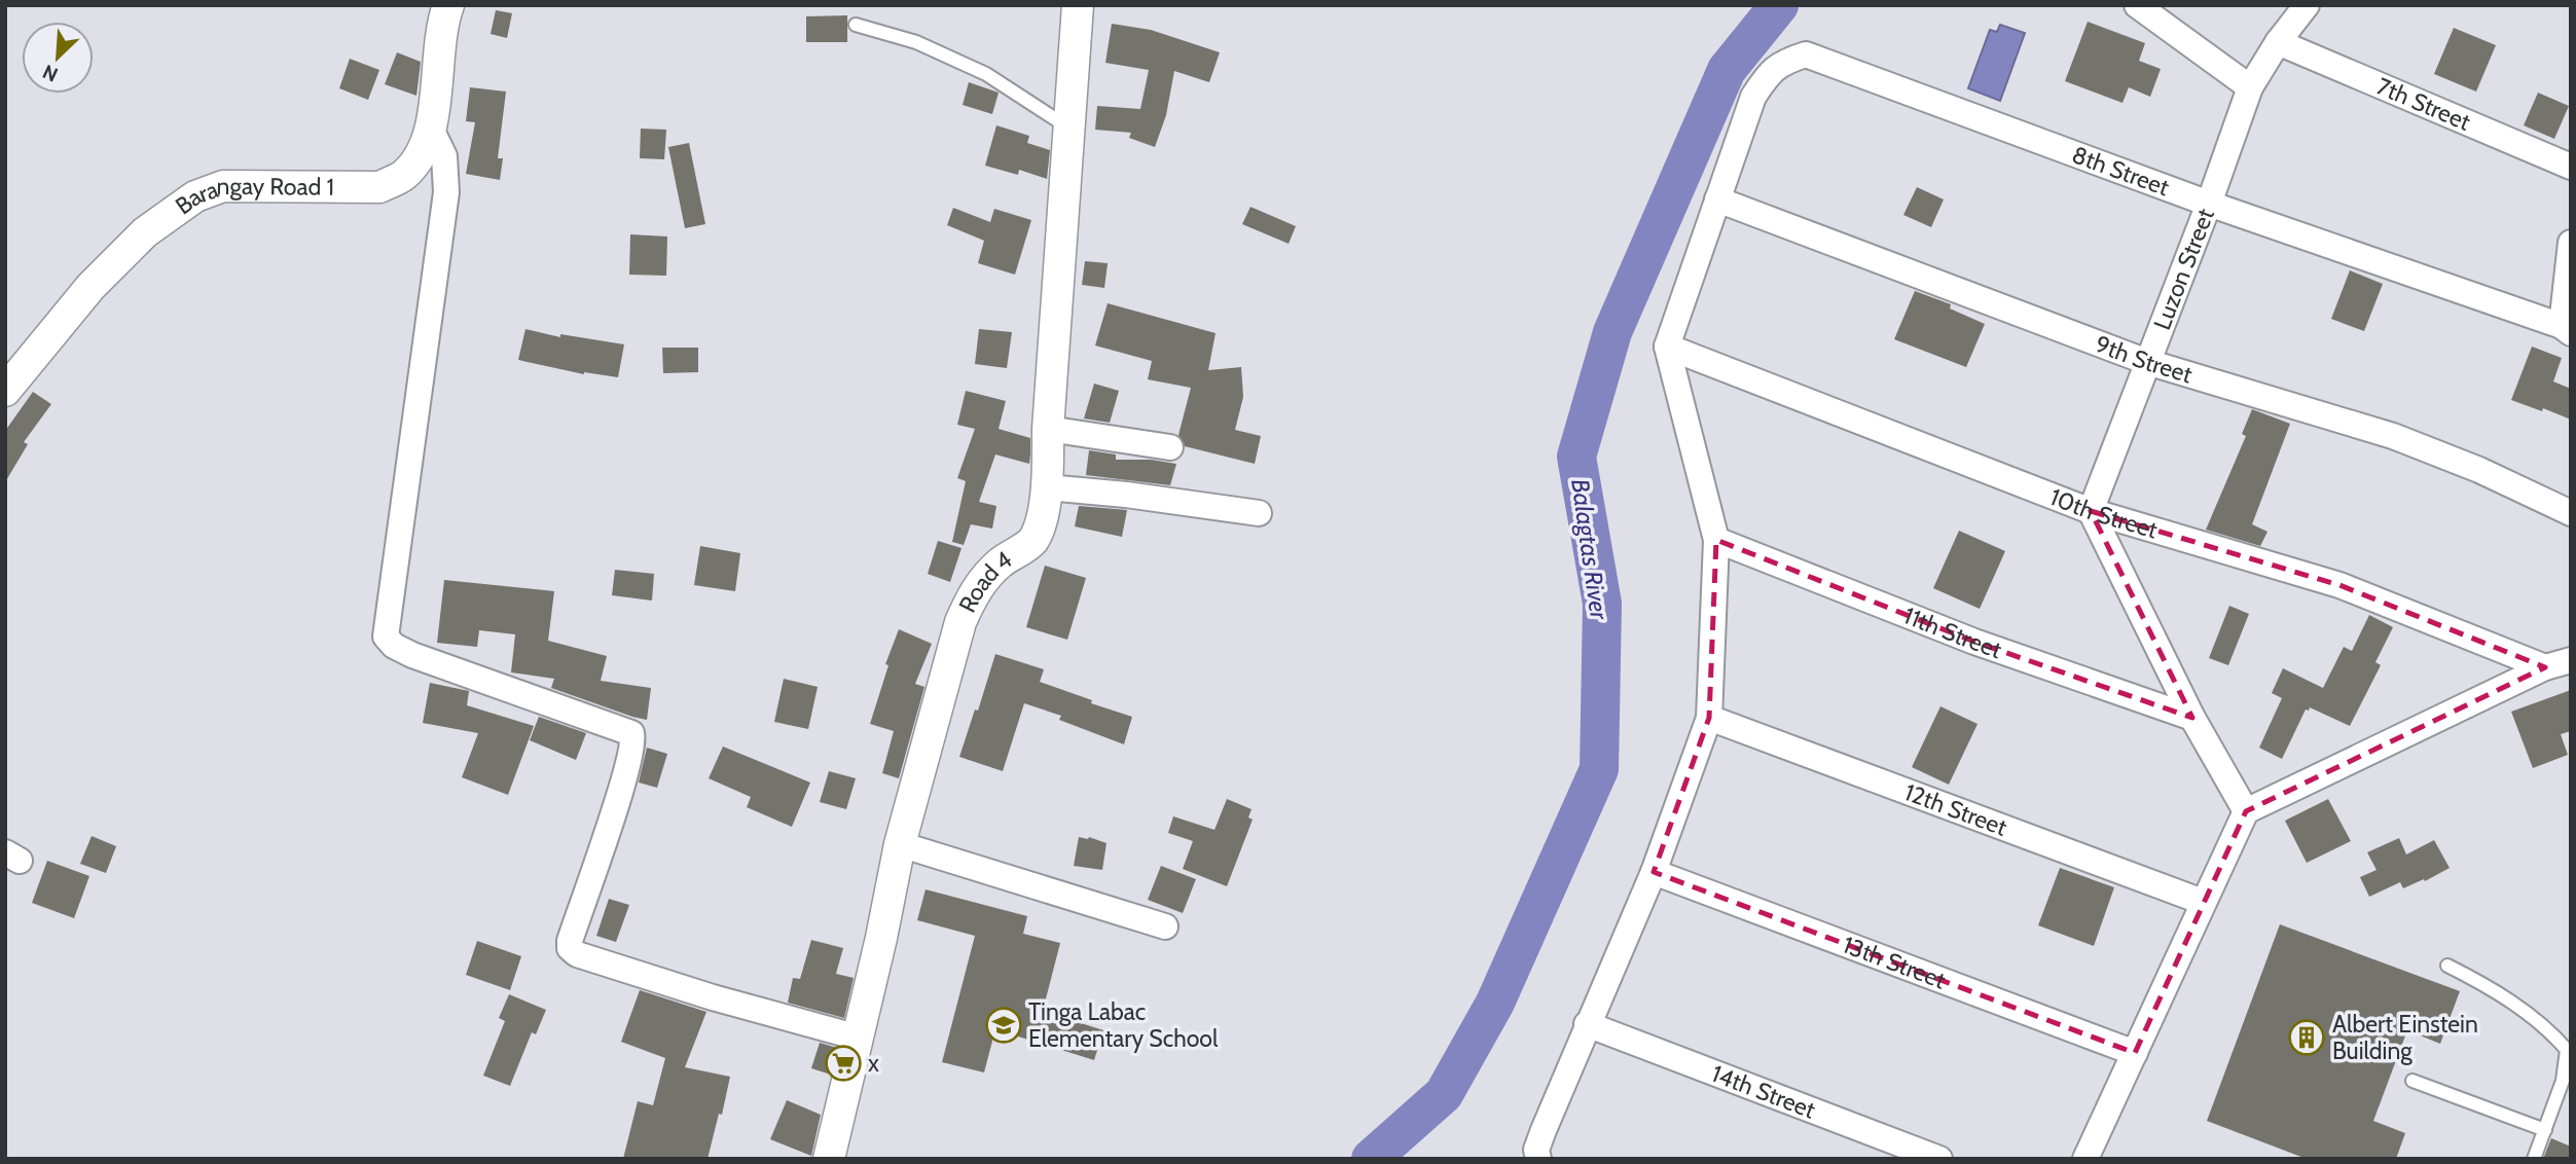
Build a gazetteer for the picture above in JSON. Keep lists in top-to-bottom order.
{
  "streets": {
    "street": [
      "7th Street",
      "8th Street",
      "Barangay Road 1",
      "Luzon Street",
      "9th Street",
      "10th Street",
      "Road 4",
      "11th Street",
      "12th Street",
      "13th Street",
      "14th Street"
    ]
  },
  "crossings": [
    ["7th Street", "Luzon Street"],
    ["8th Street", "Luzon Street"],
    ["8th Street", "9th Street"],
    ["Luzon Street", "9th Street"],
    ["Luzon Street", "10th Street"]
  ],
  "water": ["Balagtas River"],
  "places": {
    "school or university": ["Tinga Labac Elementary School"],
    "building": ["Albert Einstein Building"],
    "supermarket": ["x"]
  },
  "north": "bottom left"
}
